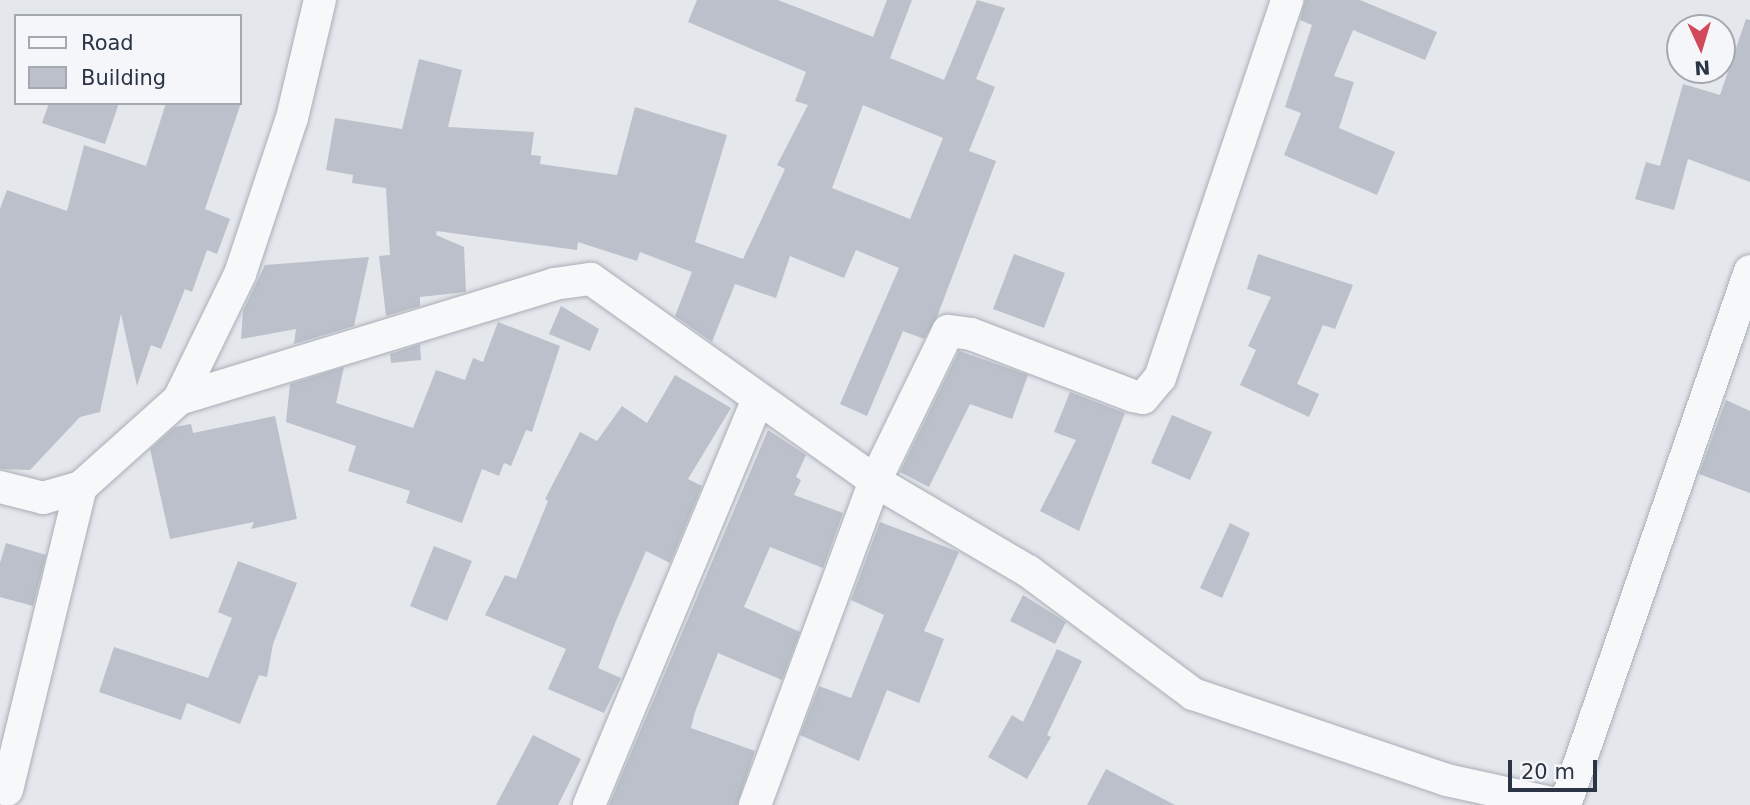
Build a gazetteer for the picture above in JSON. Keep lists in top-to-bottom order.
{
  "legend": ["Road", "Building"],
  "scale_bar": "20 m",
  "north": "bottom"
}
